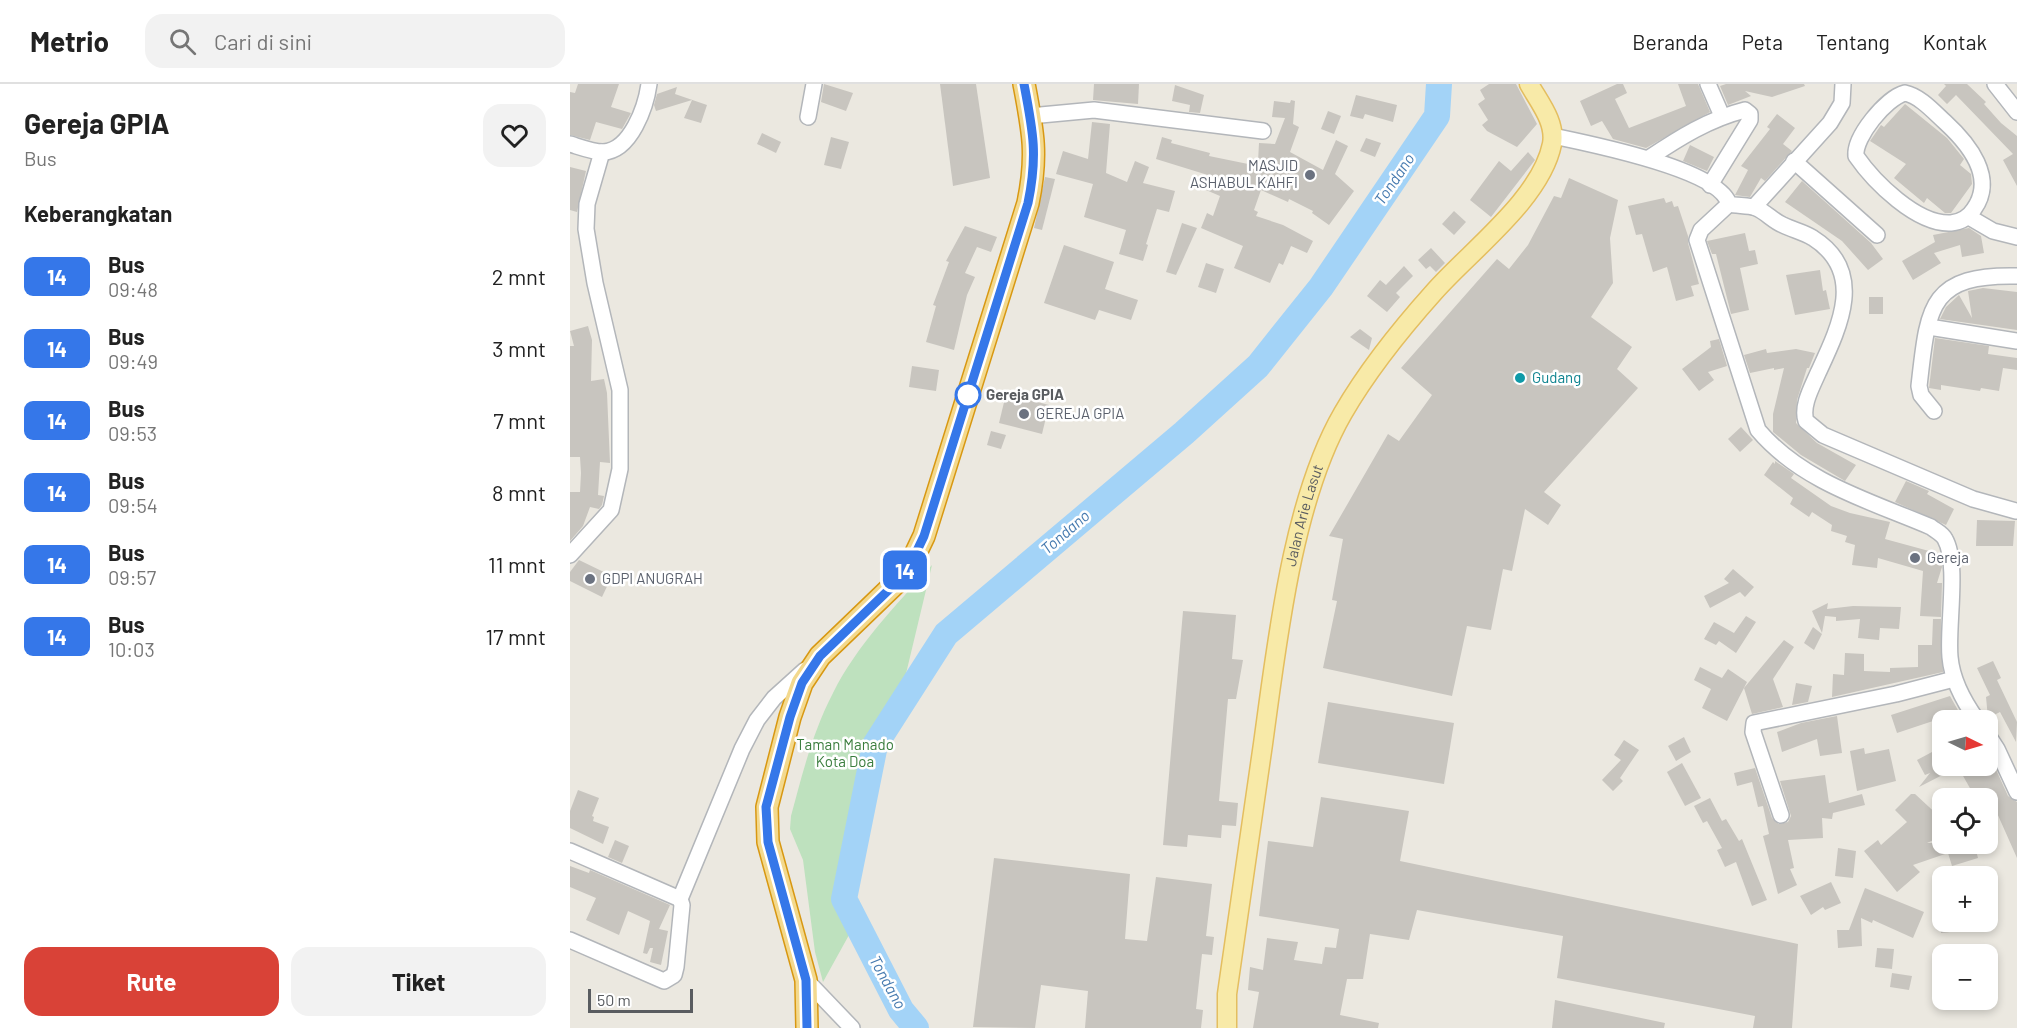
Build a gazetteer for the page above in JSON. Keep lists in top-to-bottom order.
{
  "streets": {
    "main road": ["Jalan Arie Lasut"]
  },
  "water": ["Tondano"],
  "parks": ["Taman Manado Kota Doa"],
  "places": [
    "MASJID ASHABUL KAHFI",
    "Gudang",
    "Gereja GPIA",
    "GEREJA GPIA",
    "Gereja",
    "GDPI ANUGRAH"
  ],
  "lines": ["bus line 14"],
  "scale_bar": "50 m",
  "north": "right",
  "page": {
    "header": "Metrio",
    "search": "Cari di sini",
    "nav": [
      "Beranda",
      "Peta",
      "Tentang",
      "Kontak"
    ],
    "heading": [
      ["Gereja GPIA", "Bus"],
      "Keberangkatan"
    ],
    "on_map": "14",
    "list": [
      {
        "mark": "14",
        "name": "Bus",
        "note": "09:48",
        "value": "2 mnt"
      },
      {
        "mark": "14",
        "name": "Bus",
        "note": "09:49",
        "value": "3 mnt"
      },
      {
        "mark": "14",
        "name": "Bus",
        "note": "09:53",
        "value": "7 mnt"
      },
      {
        "mark": "14",
        "name": "Bus",
        "note": "09:54",
        "value": "8 mnt"
      },
      {
        "mark": "14",
        "name": "Bus",
        "note": "09:57",
        "value": "11 mnt"
      },
      {
        "mark": "14",
        "name": "Bus",
        "note": "10:03",
        "value": "17 mnt"
      }
    ],
    "map_buttons": ["+", "−"],
    "buttons": ["Rute", "Tiket"],
    "scale": "50 m"
  }
}
